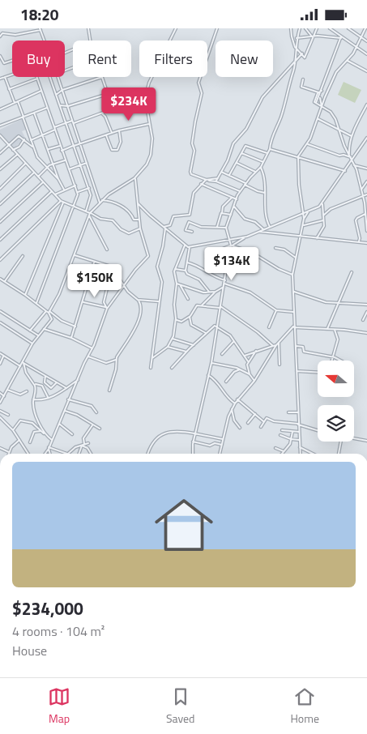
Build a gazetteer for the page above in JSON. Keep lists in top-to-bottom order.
{
  "north": "left",
  "page": {
    "status": "18:20",
    "chip": [
      "Buy",
      "Rent",
      "Filters",
      "New"
    ],
    "price": ["$234K", "$134K", "$150K"],
    "list": [
      {
        "name": "$234,000",
        "note": "4 rooms · 104 m² · House"
      }
    ],
    "tabs": ["Map", "Saved", "Home"]
  }
}
